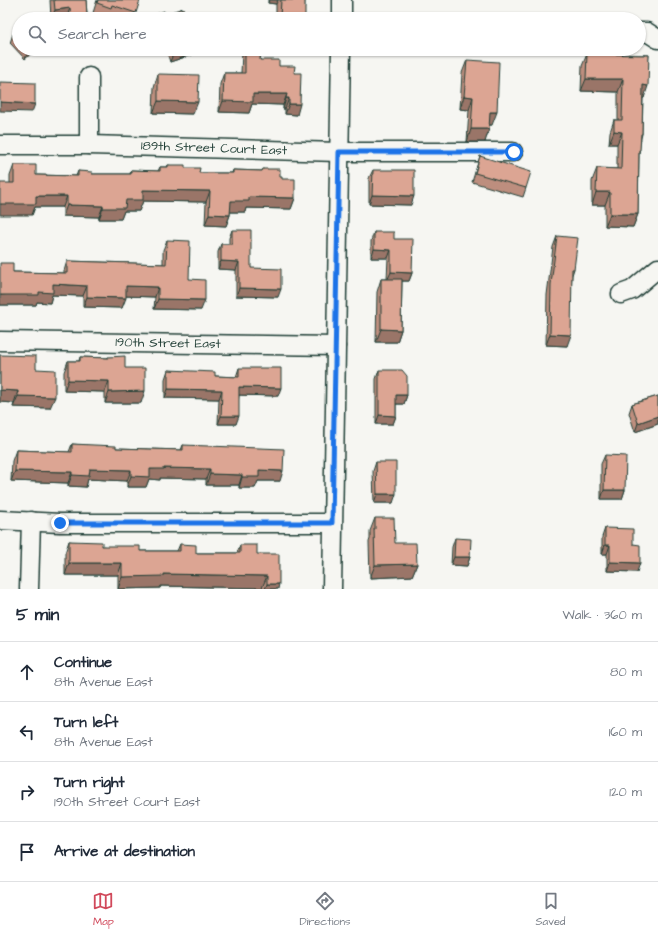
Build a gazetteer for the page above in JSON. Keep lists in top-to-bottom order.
{
  "streets": {
    "street": ["189th Street Court East", "190th Street East"]
  },
  "page": {
    "search": "Search here",
    "heading": ["5 min", "Walk · 360 m"],
    "list": [
      ["Continue", "8th Avenue East", "80 m"],
      ["Turn left", "8th Avenue East", "160 m"],
      ["Turn right", "190th Street Court East", "120 m"],
      "Arrive at destination"
    ],
    "nav": ["Map", "Directions", "Saved"]
  }
}
